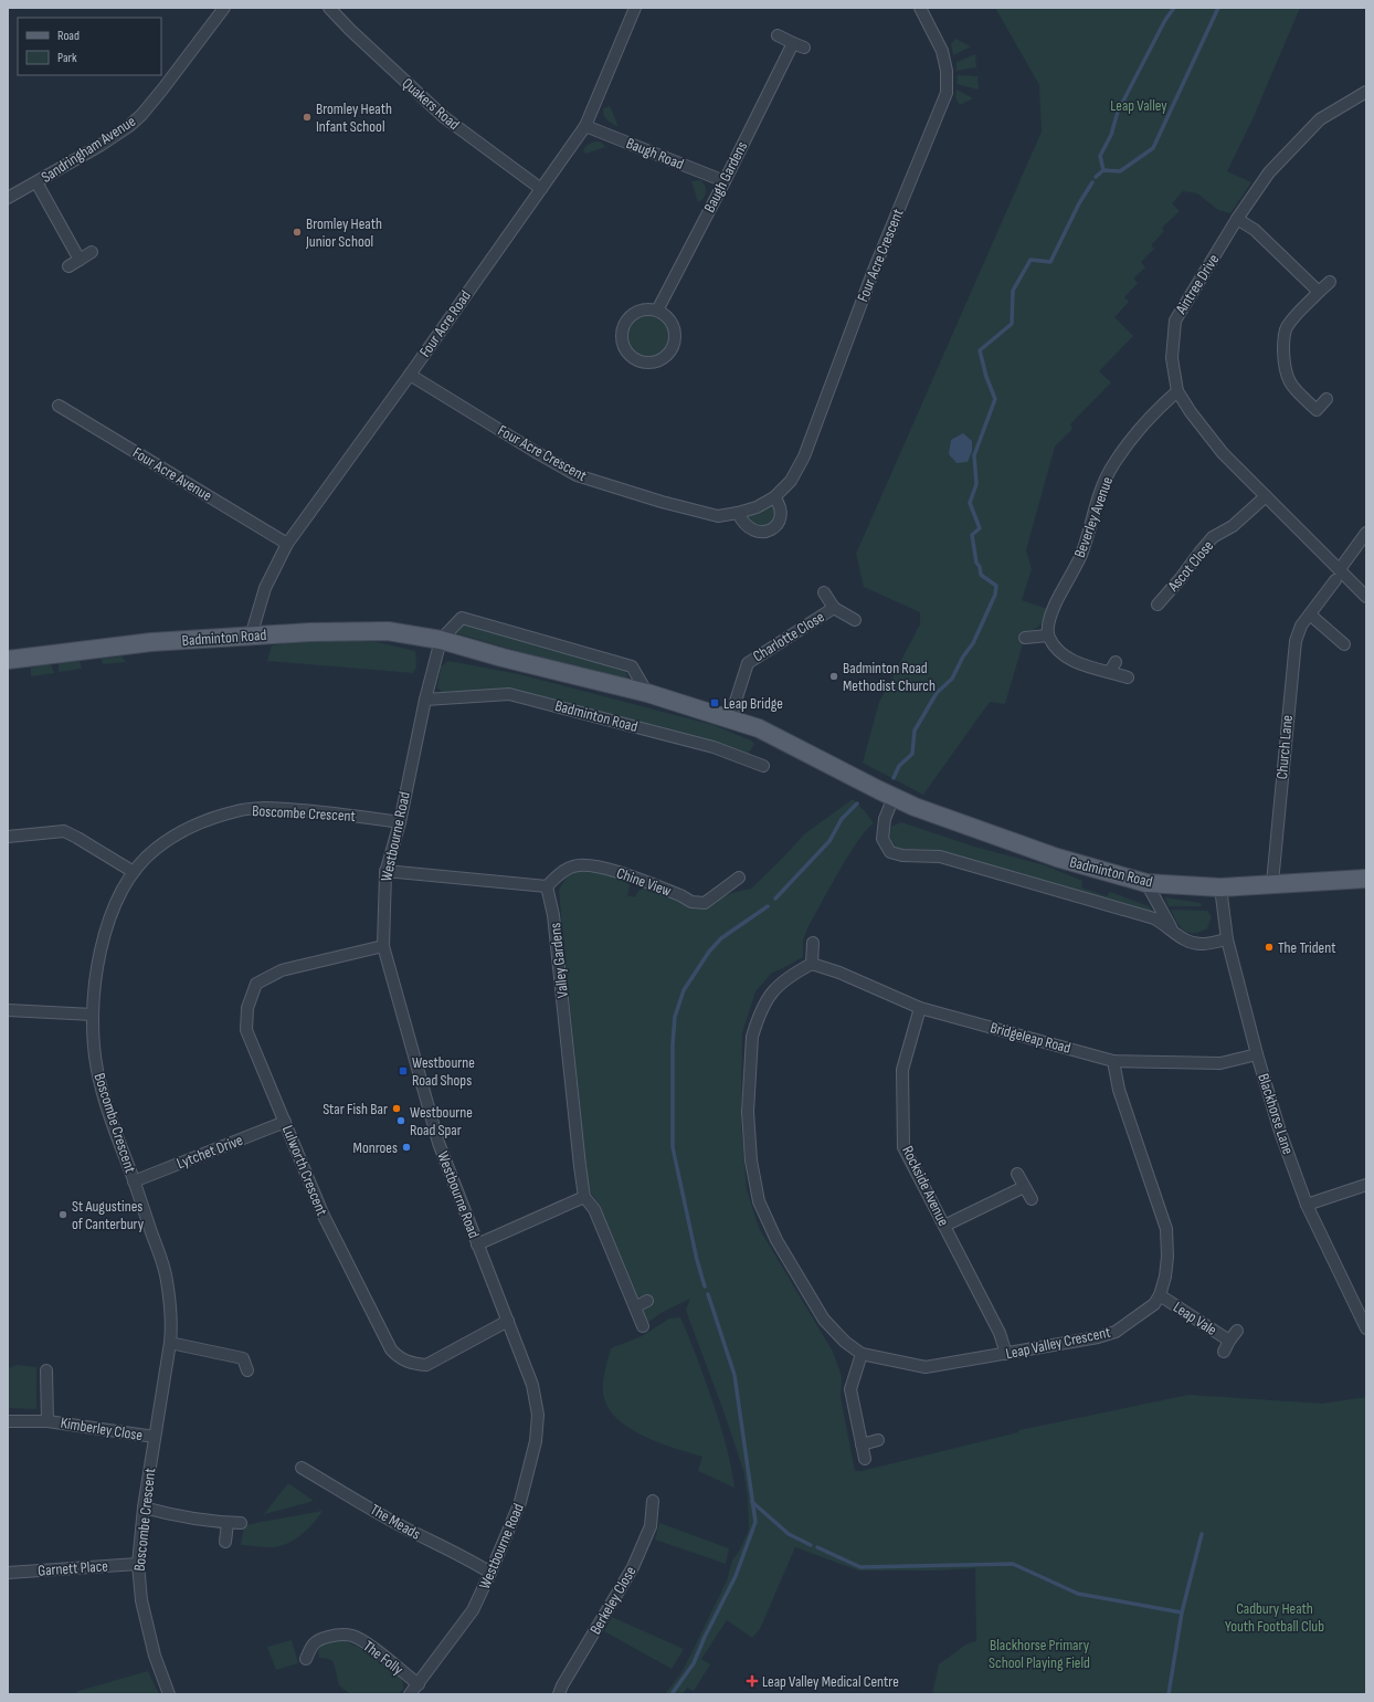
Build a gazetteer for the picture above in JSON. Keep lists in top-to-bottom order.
{
  "streets": {
    "main road": ["Badminton Road"],
    "street": [
      "Quakers Road",
      "Sandringham Avenue",
      "Baugh Road",
      "Baugh Gardens",
      "Four Acre Crescent",
      "Aintree Drive",
      "Four Acre Road",
      "Four Acre Avenue",
      "Beverley Avenue",
      "Ascot Close",
      "Charlotte Close",
      "Church Lane",
      "Boscombe Crescent",
      "Westbourne Road",
      "Chine View",
      "Valley Gardens",
      "Bridgeleap Road",
      "Blackhorse Lane",
      "Lytchet Drive",
      "Lulworth Crescent",
      "Rockside Avenue",
      "Leap Vale",
      "Leap Valley Crescent",
      "Kimberley Close",
      "The Meads",
      "Garnett Place",
      "Berkeley Close",
      "The Folly"
    ]
  },
  "crossings": [
    ["Quakers Road", "Four Acre Road"],
    ["Baugh Road", "Baugh Gardens"],
    ["Baugh Road", "Four Acre Road"],
    ["Four Acre Crescent", "Four Acre Road"],
    ["Aintree Drive", "Beverley Avenue"],
    ["Aintree Drive", "Ascot Close"],
    ["Four Acre Road", "Four Acre Avenue"],
    ["Four Acre Road", "Badminton Road"],
    ["Charlotte Close", "Badminton Road"],
    ["Badminton Road", "Church Lane"],
    ["Badminton Road", "Westbourne Road"],
    ["Badminton Road", "Blackhorse Lane"],
    ["Boscombe Crescent", "Westbourne Road"],
    ["Boscombe Crescent", "Lytchet Drive"],
    ["Boscombe Crescent", "Kimberley Close"],
    ["Boscombe Crescent", "Garnett Place"],
    ["Westbourne Road", "Lulworth Crescent"],
    ["Westbourne Road", "The Meads"],
    ["Westbourne Road", "The Folly"],
    ["Chine View", "Valley Gardens"],
    ["Bridgeleap Road", "Blackhorse Lane"],
    ["Bridgeleap Road", "Rockside Avenue"],
    ["Bridgeleap Road", "Leap Valley Crescent"],
    ["Lytchet Drive", "Lulworth Crescent"],
    ["Rockside Avenue", "Leap Valley Crescent"],
    ["Leap Vale", "Leap Valley Crescent"]
  ],
  "parks": ["Leap Valley", "Cadbury Heath Youth Football Club", "Blackhorse Primary School Playing Field"],
  "places": {
    "other": [
      "Bromley Heath Infant School",
      "Bromley Heath Junior School",
      "Badminton Road Methodist Church",
      "The Trident",
      "Star Fish Bar",
      "Westbourne Road Spar",
      "Monroes",
      "St Augustines of Canterbury"
    ],
    "transit": ["Leap Bridge", "Westbourne Road Shops"],
    "health": ["Leap Valley Medical Centre"]
  },
  "legend": ["Road", "Park"]
}
